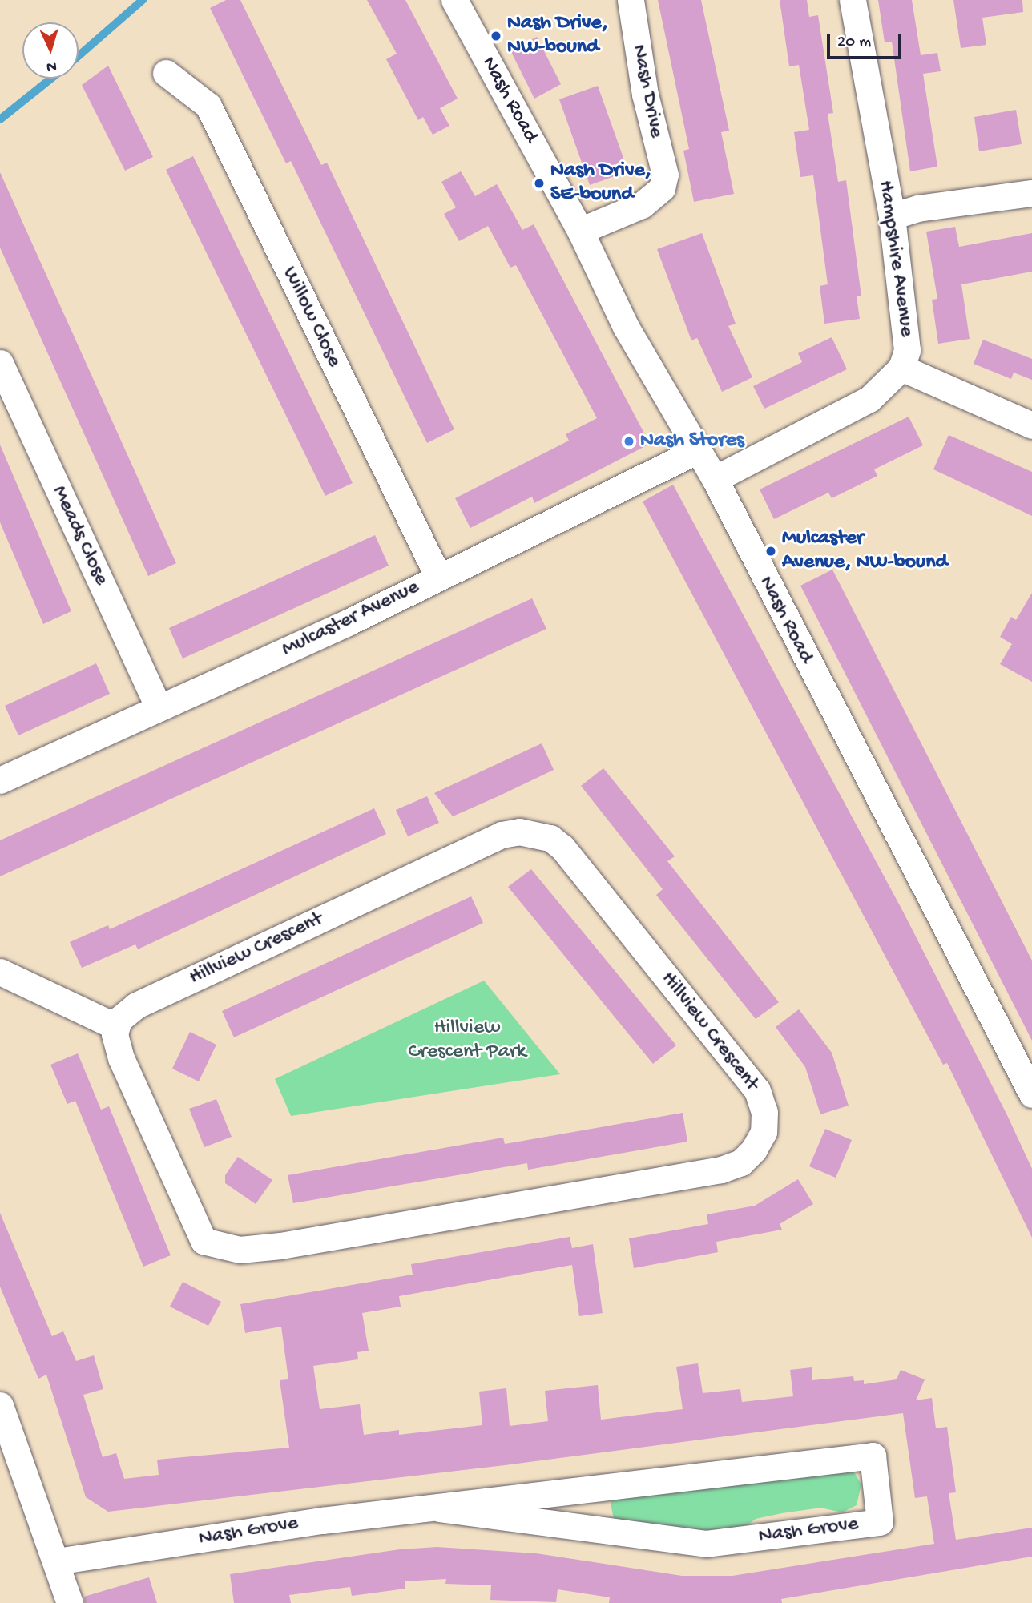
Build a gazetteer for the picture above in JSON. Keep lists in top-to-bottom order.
{
  "streets": {
    "street": [
      "Nash Drive",
      "Nash Road",
      "Hampshire Avenue",
      "Willow Close",
      "Meads Close",
      "Mulcaster Avenue",
      "Hillview Crescent",
      "Nash Grove"
    ]
  },
  "crossings": [
    ["Nash Drive", "Nash Road"],
    ["Nash Road", "Hampshire Avenue"],
    ["Nash Road", "Mulcaster Avenue"],
    ["Willow Close", "Mulcaster Avenue"],
    ["Meads Close", "Mulcaster Avenue"]
  ],
  "parks": ["Hillview Crescent Park"],
  "places": [
    "Nash Drive, NW-bound",
    "Nash Drive, SE-bound",
    "Nash Stores",
    "Mulcaster Avenue, NW-bound"
  ],
  "scale_bar": "20 m",
  "north": "bottom"
}
